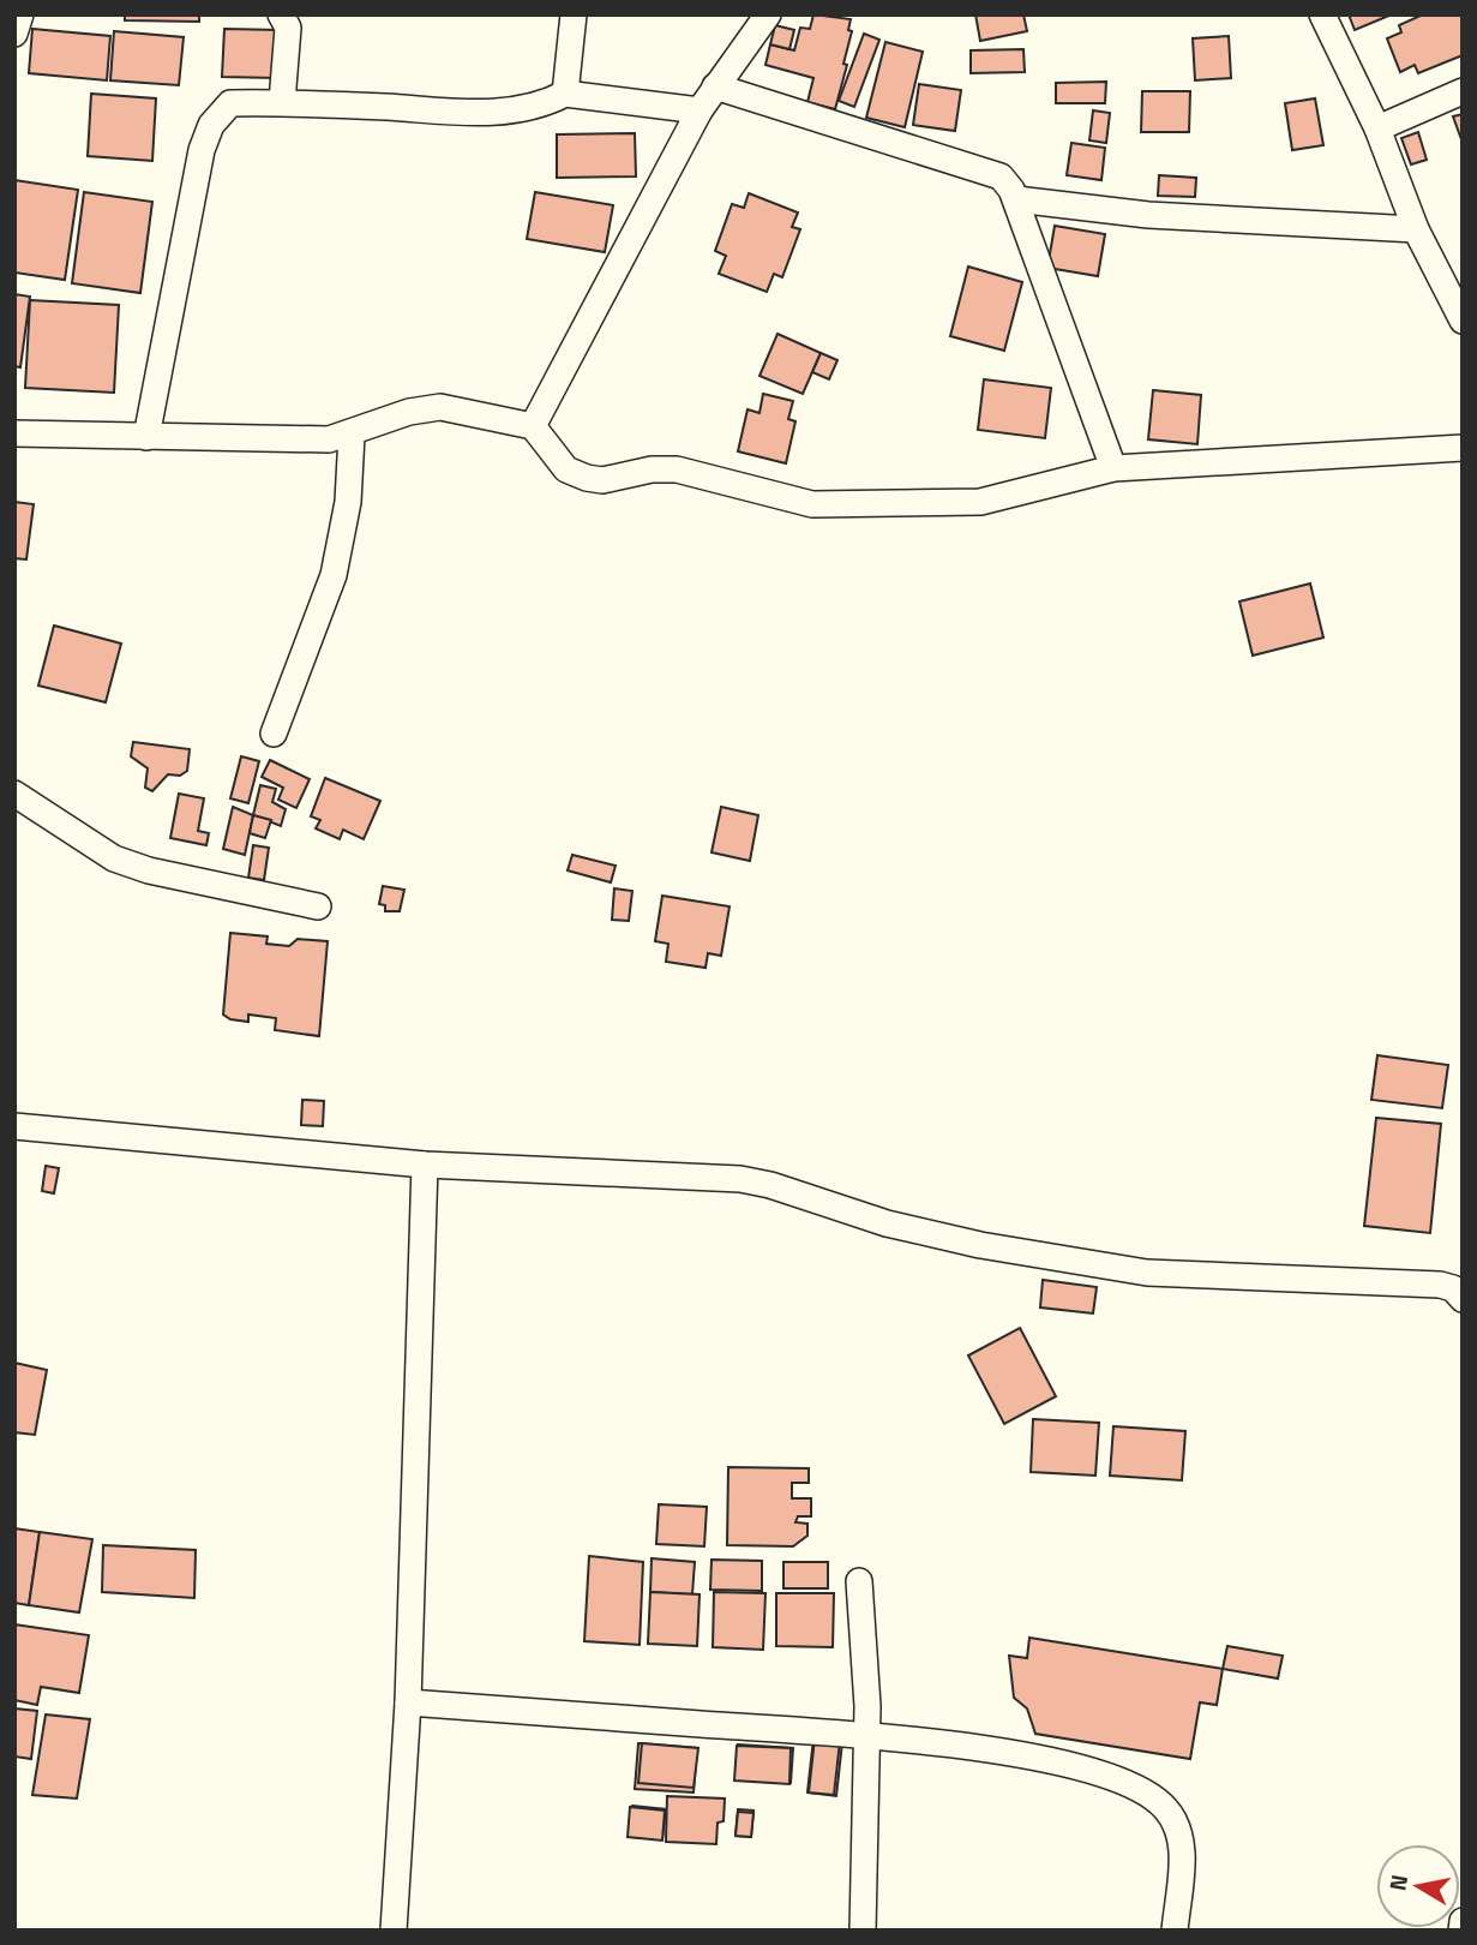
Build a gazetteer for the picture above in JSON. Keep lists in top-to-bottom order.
{
  "north": "left"
}
